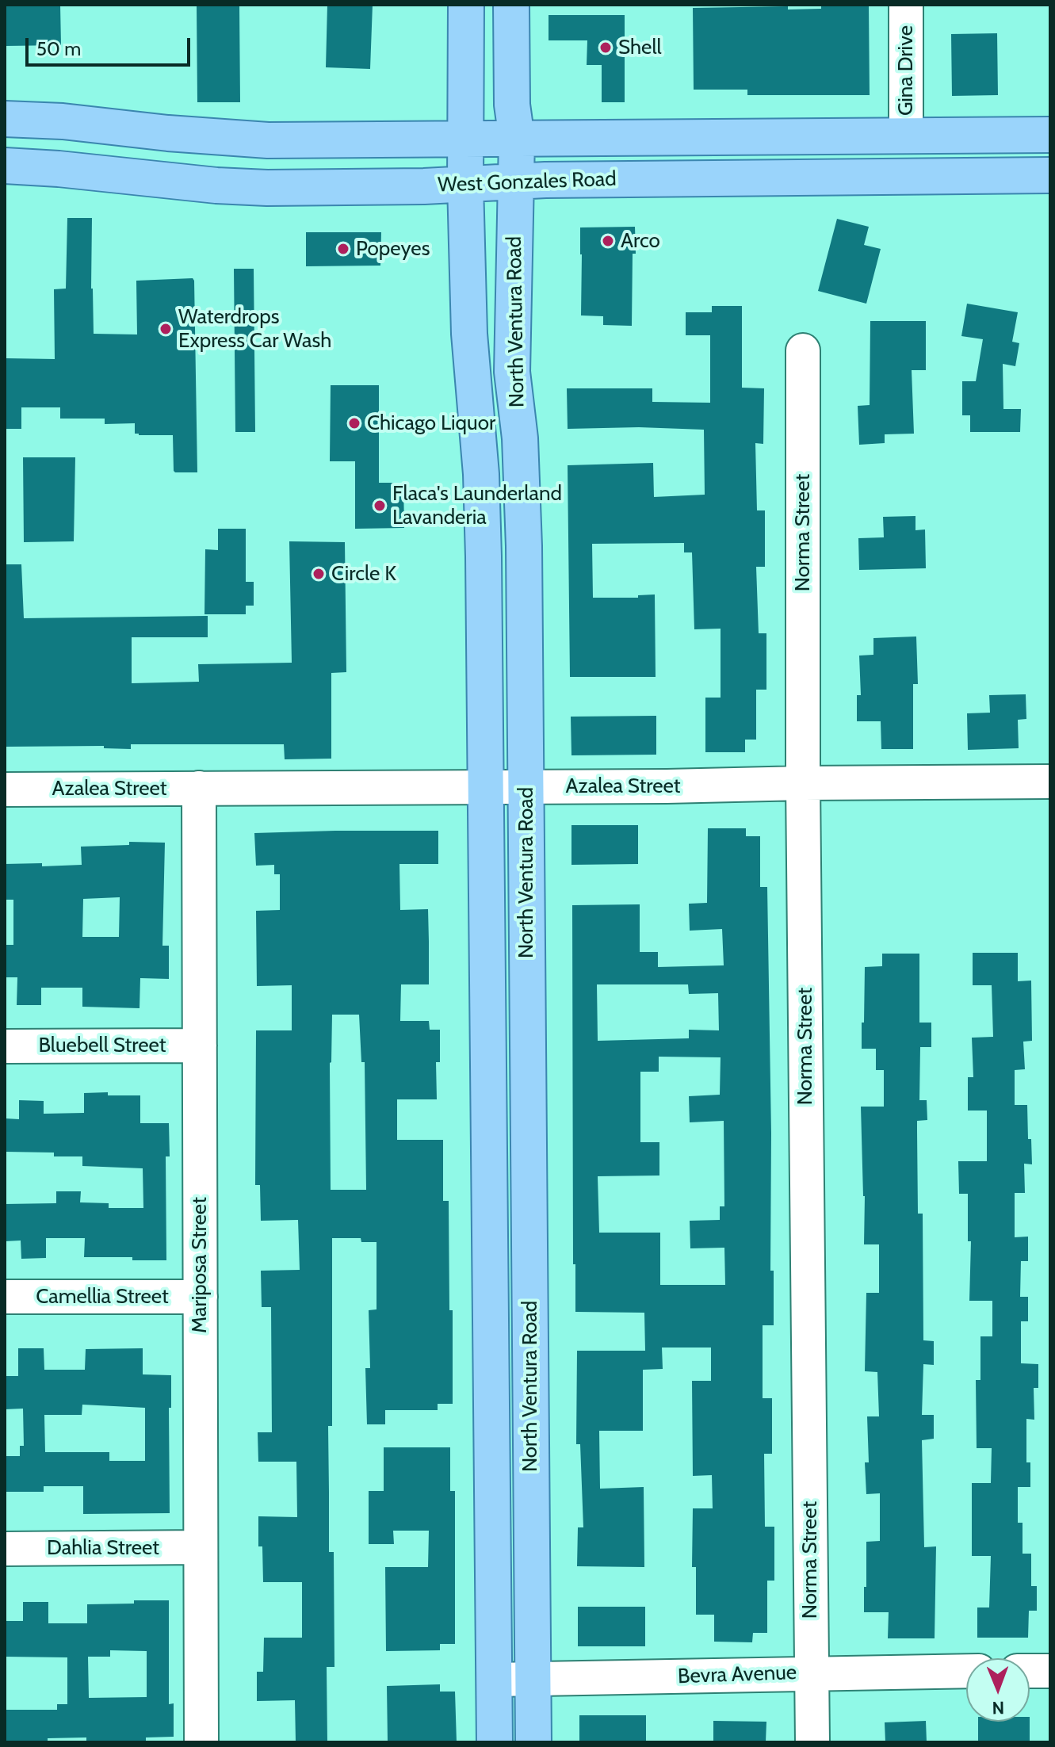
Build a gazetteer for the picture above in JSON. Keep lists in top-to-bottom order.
{
  "streets": {
    "main road": ["West Gonzales Road", "North Ventura Road"],
    "street": [
      "Gina Drive",
      "Norma Street",
      "Azalea Street",
      "Bluebell Street",
      "Mariposa Street",
      "Camellia Street",
      "Dahlia Street",
      "Bevra Avenue"
    ]
  },
  "crossings": [
    ["Gina Drive", "West Gonzales Road"],
    ["West Gonzales Road", "North Ventura Road"],
    ["North Ventura Road", "Azalea Street"],
    ["North Ventura Road", "Bevra Avenue"],
    ["Norma Street", "Azalea Street"],
    ["Norma Street", "Bevra Avenue"],
    ["Azalea Street", "Mariposa Street"],
    ["Bluebell Street", "Mariposa Street"],
    ["Mariposa Street", "Camellia Street"],
    ["Mariposa Street", "Dahlia Street"]
  ],
  "places": [
    "Shell",
    "Arco",
    "Popeyes",
    "Waterdrops Express Car Wash",
    "Chicago Liquor",
    "Flaca's Launderland Lavanderia",
    "Circle K"
  ],
  "scale_bar": "50 m",
  "north": "bottom"
}
